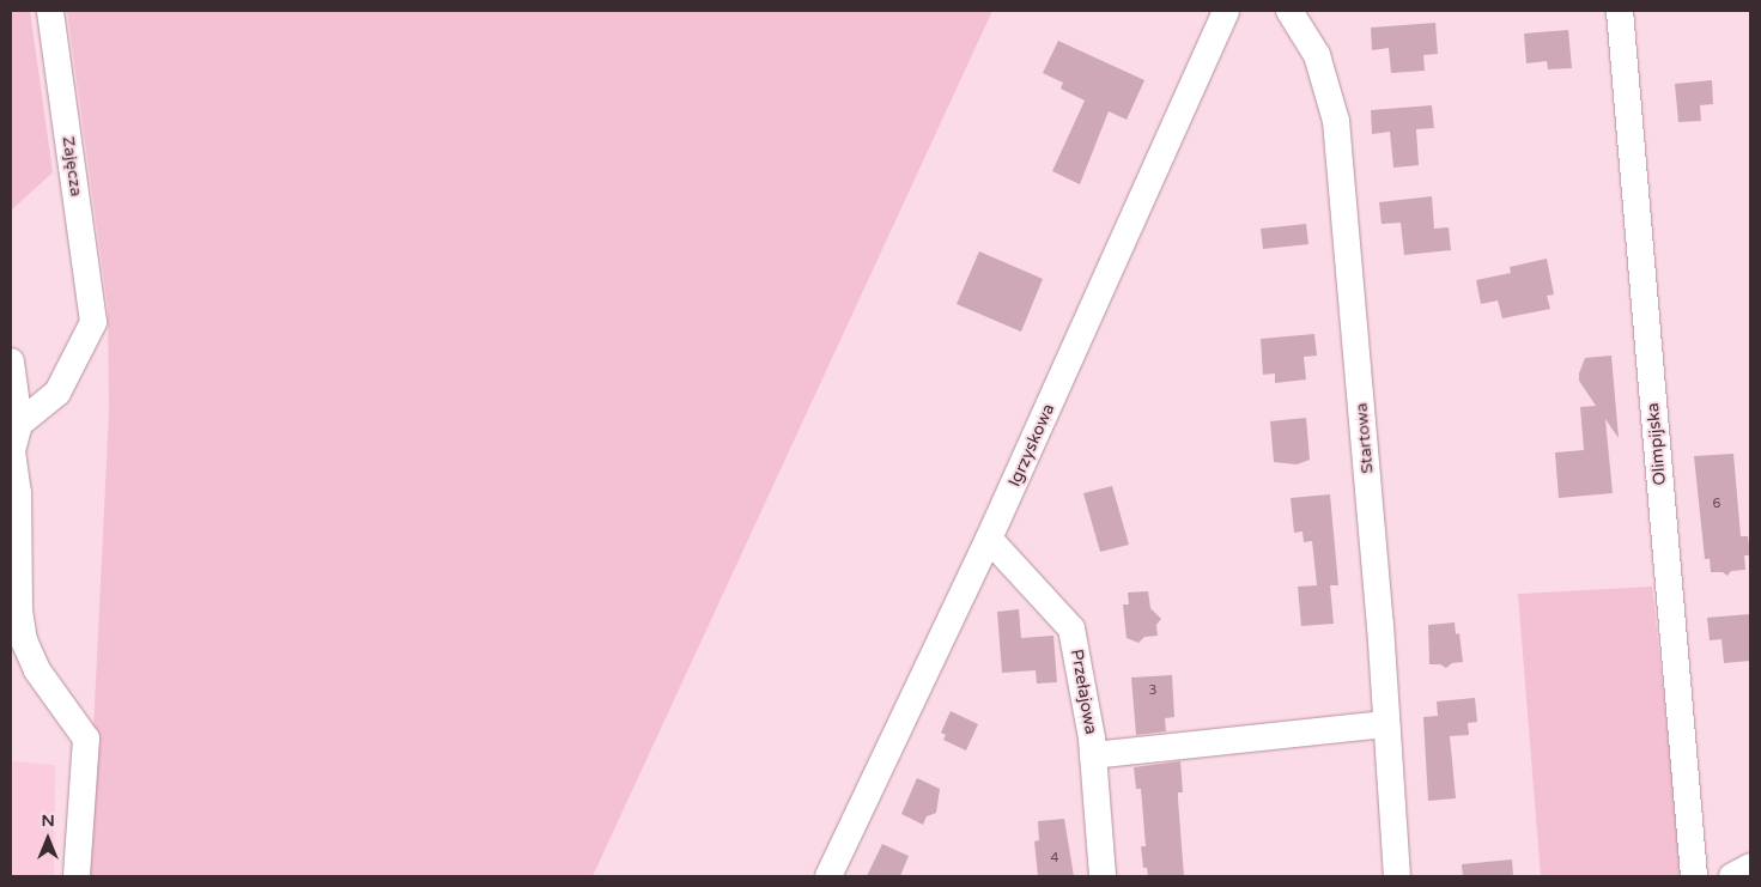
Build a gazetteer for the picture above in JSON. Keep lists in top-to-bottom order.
{
  "streets": {
    "street": [
      "Zajęcza",
      "Startowa",
      "Olimpijska",
      "Igrzyskowa",
      "Przełajowa"
    ]
  },
  "crossings": [
    ["Igrzyskowa", "Przełajowa"]
  ],
  "house_numbers": ["6", "3", "4"],
  "north": "top"
}
